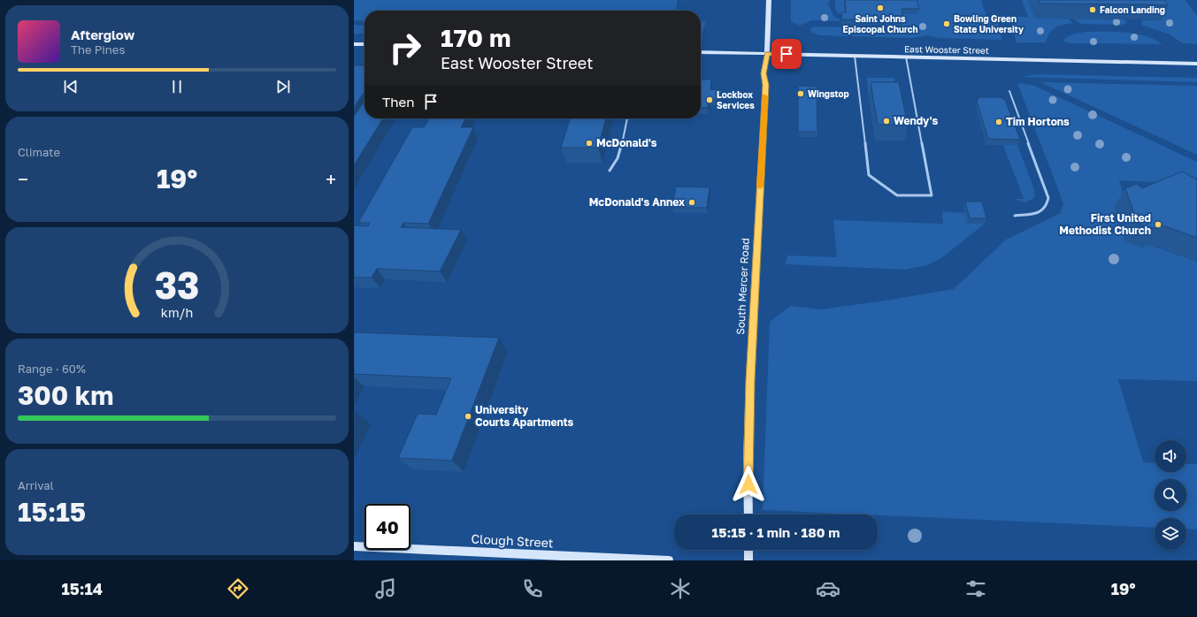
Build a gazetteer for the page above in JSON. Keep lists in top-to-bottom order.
{
  "streets": {
    "street": ["East Wooster Street", "South Mercer Road", "Clough Street"]
  },
  "crossings": [
    ["East Wooster Street", "South Mercer Road"]
  ],
  "places": [
    "Saint Johns Episcopal Church",
    "Falcon Landing",
    "Bowling Green State University",
    "Wingstop",
    "Lockbox Services",
    "Wendy's",
    "Tim Hortons",
    "McDonald's",
    "McDonald's Annex",
    "First United Methodist Church",
    "University Courts Apartments"
  ],
  "page": {
    "turn": ["170 m", "East Wooster Street"],
    "song": ["Afterglow", "The Pines"],
    "then": "Then",
    "tile": [
      "Climate",
      ["Range · 60%", "300 km"],
      ["Arrival", "15:15"]
    ],
    "heat": ["−", "19°", "+"],
    "limit": "40",
    "trip": "15:15 · 1 min · 180 m",
    "tabs": ["15:14", "19°"],
    "gauge": ["33", "km/h"]
  }
}
